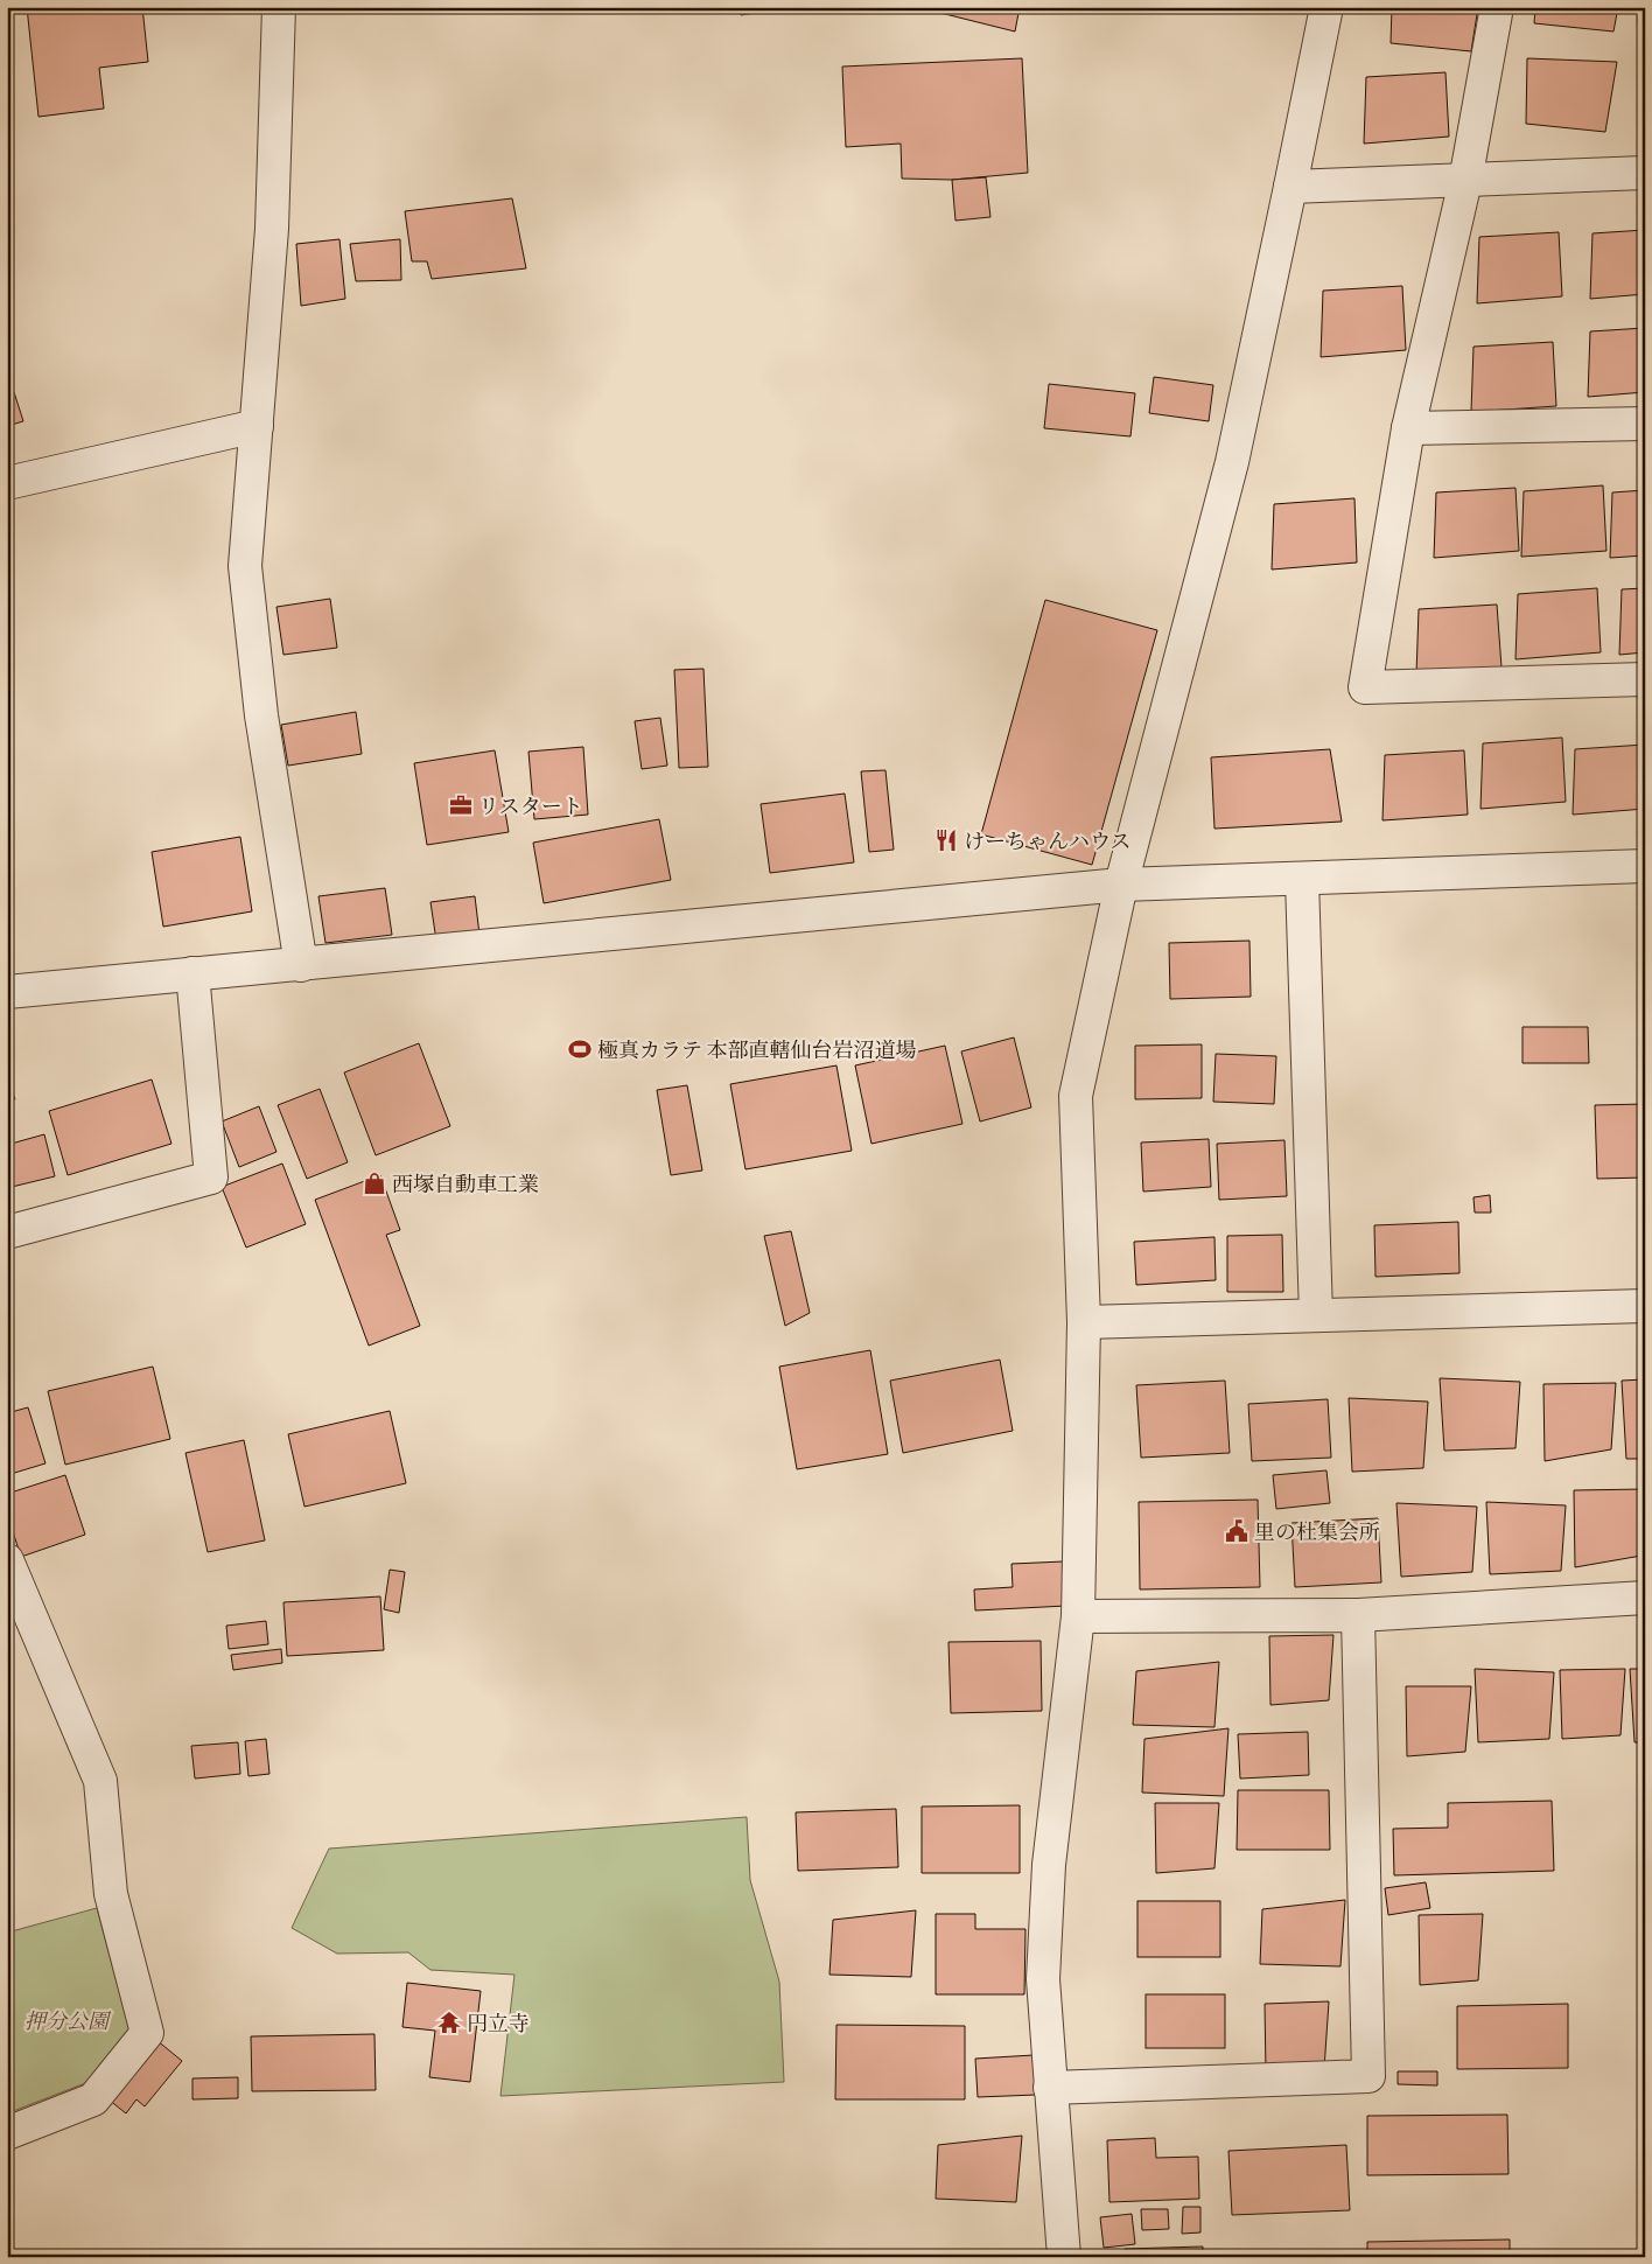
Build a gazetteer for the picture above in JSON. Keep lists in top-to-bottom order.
{
  "parks": ["押分公園"],
  "places": {
    "office": ["リスタート"],
    "restaurant": ["けーちゃんハウス"],
    "sports": ["極真カラテ 本部直轄仙台岩沼道場"],
    "shop": ["西塚自動車工業"],
    "public building": ["里の杜集会所"],
    "temple": ["円立寺"]
  }
}
